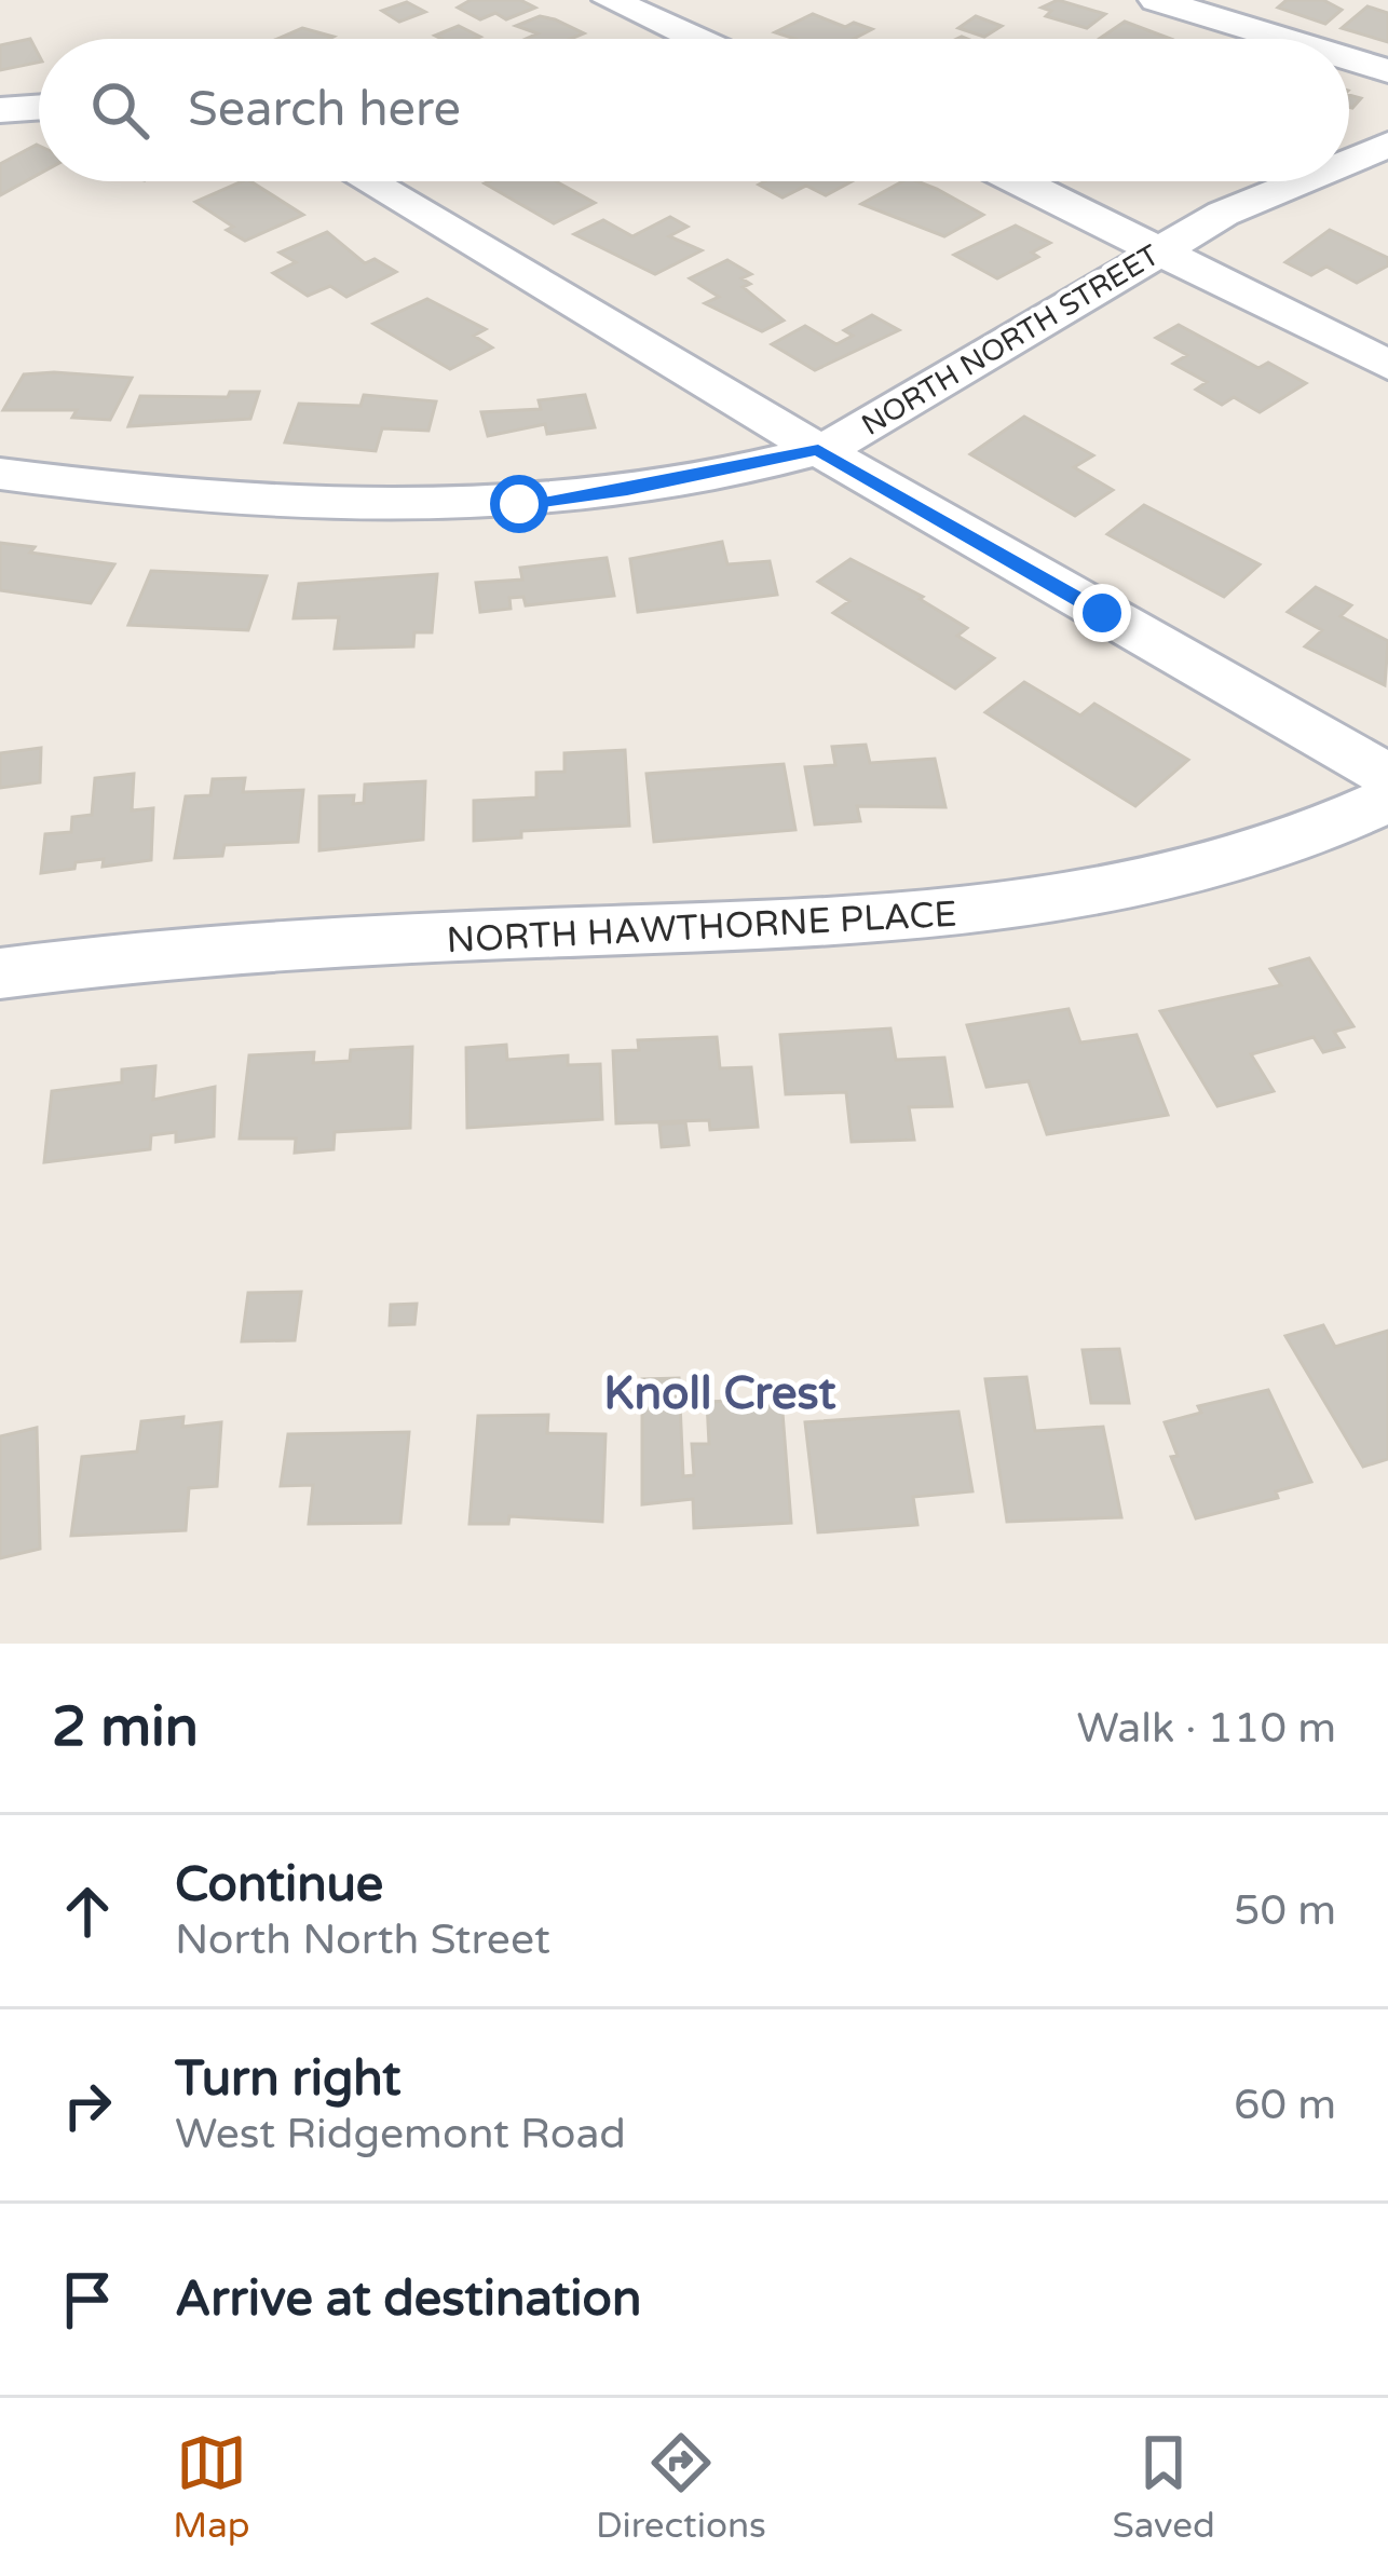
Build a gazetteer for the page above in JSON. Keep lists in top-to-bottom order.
{
  "streets": {
    "street": ["NORTH NORTH STREET", "NORTH HAWTHORNE PLACE"]
  },
  "districts": ["Knoll Crest"],
  "page": {
    "search": "Search here",
    "heading": ["2 min", "Walk · 110 m"],
    "list": [
      ["Continue", "North North Street", "50 m"],
      ["Turn right", "West Ridgemont Road", "60 m"],
      "Arrive at destination"
    ],
    "nav": ["Map", "Directions", "Saved"]
  }
}
